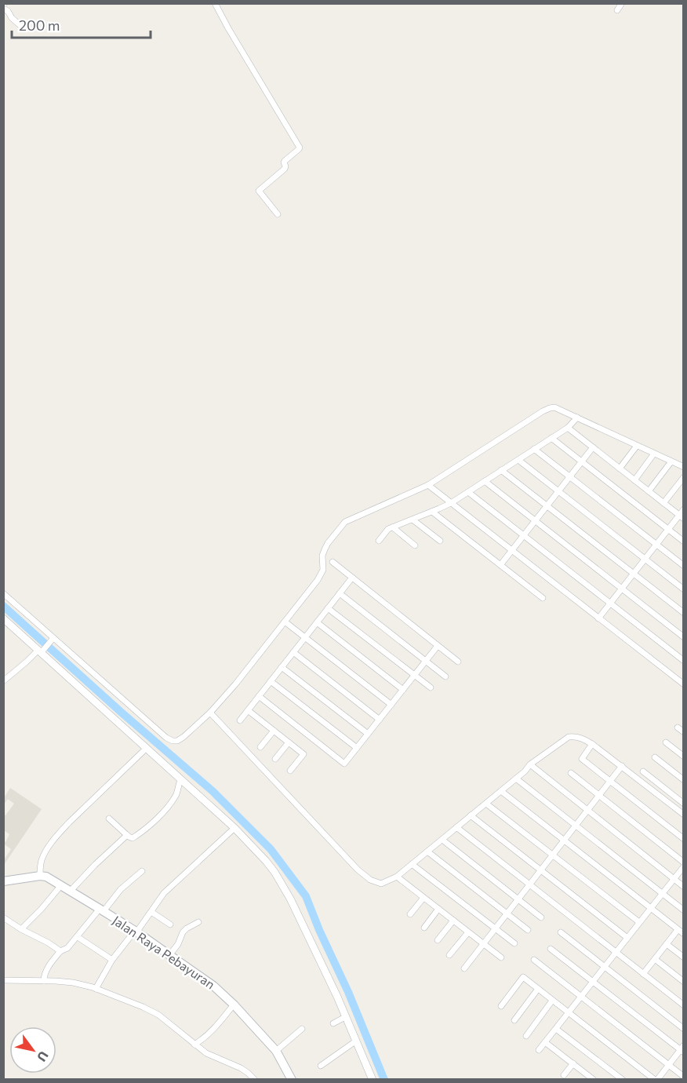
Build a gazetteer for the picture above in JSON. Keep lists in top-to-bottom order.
{
  "streets": {
    "main road": ["Jalan Raya Pebayuran"]
  },
  "scale_bar": "200 m",
  "north": "bottom right"
}
